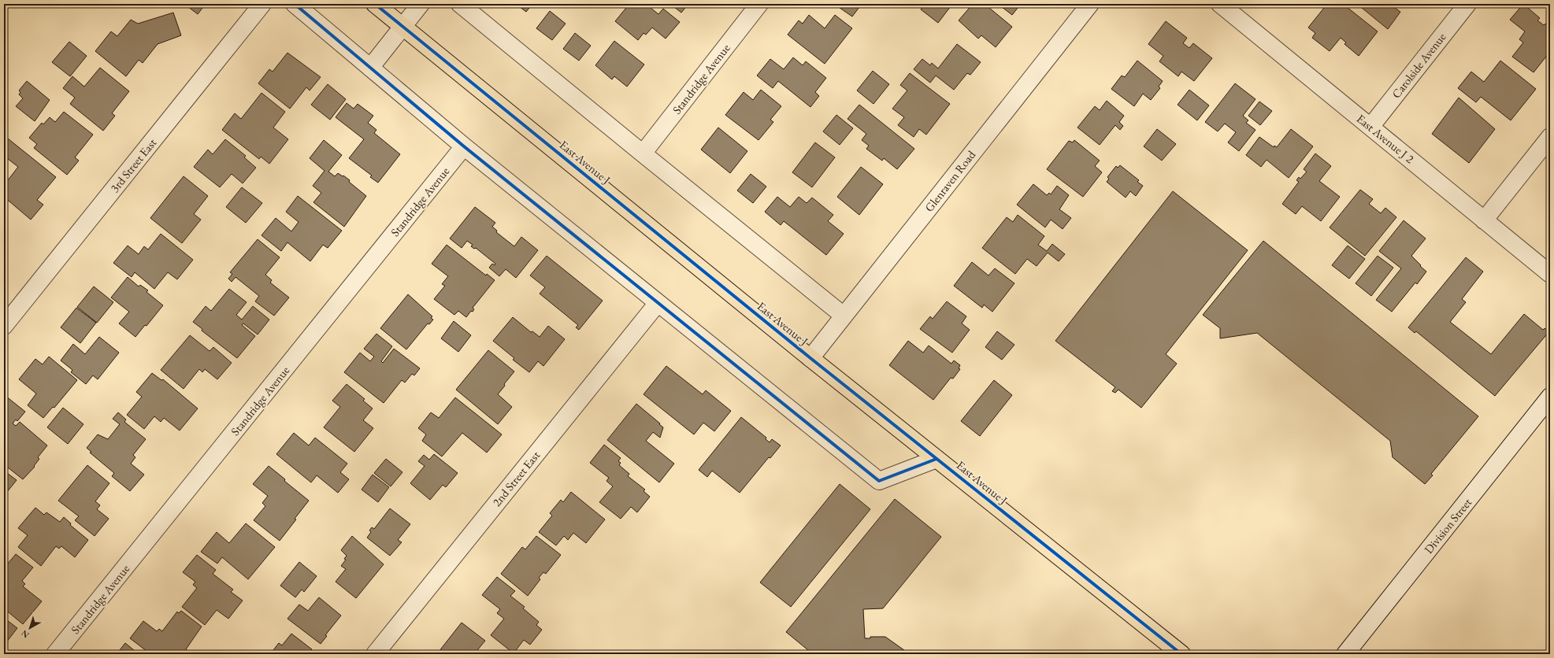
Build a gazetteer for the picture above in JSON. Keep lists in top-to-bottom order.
{
  "streets": {
    "main road": ["East Avenue J"],
    "street": [
      "Carolside Avenue",
      "Standridge Avenue",
      "East Avenue J 2",
      "3rd Street East",
      "Glenraven Road",
      "2nd Street East",
      "Division Street"
    ]
  },
  "crossings": [
    ["Carolside Avenue", "East Avenue J 2"],
    ["East Avenue J", "Glenraven Road"]
  ],
  "north": "bottom left"
}
